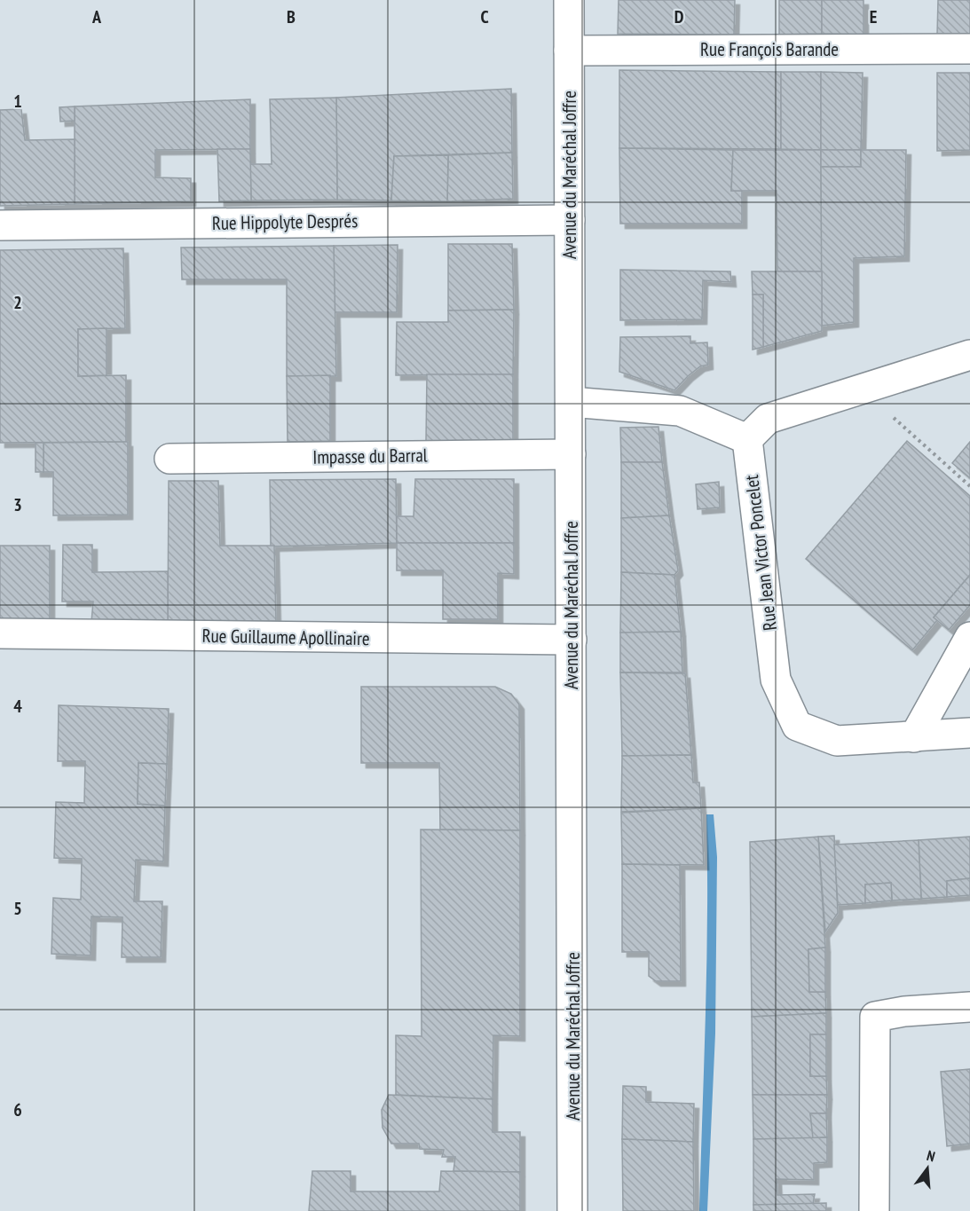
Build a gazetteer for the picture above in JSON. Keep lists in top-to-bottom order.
{
  "streets": {
    "street": [
      "Rue François Barande",
      "Avenue du Maréchal Joffre",
      "Rue Hippolyte Després",
      "Impasse du Barral",
      "Rue Jean Victor Poncelet",
      "Rue Guillaume Apollinaire"
    ]
  },
  "crossings": [
    ["Rue François Barande", "Avenue du Maréchal Joffre"],
    ["Avenue du Maréchal Joffre", "Rue Hippolyte Després"],
    ["Avenue du Maréchal Joffre", "Impasse du Barral"],
    ["Avenue du Maréchal Joffre", "Rue Guillaume Apollinaire"]
  ],
  "north": "top",
  "grid": {
    "columns": [
      "A",
      "B",
      "C",
      "D",
      "E"
    ],
    "rows": [
      "1",
      "2",
      "3",
      "4",
      "5",
      "6"
    ]
  }
}
